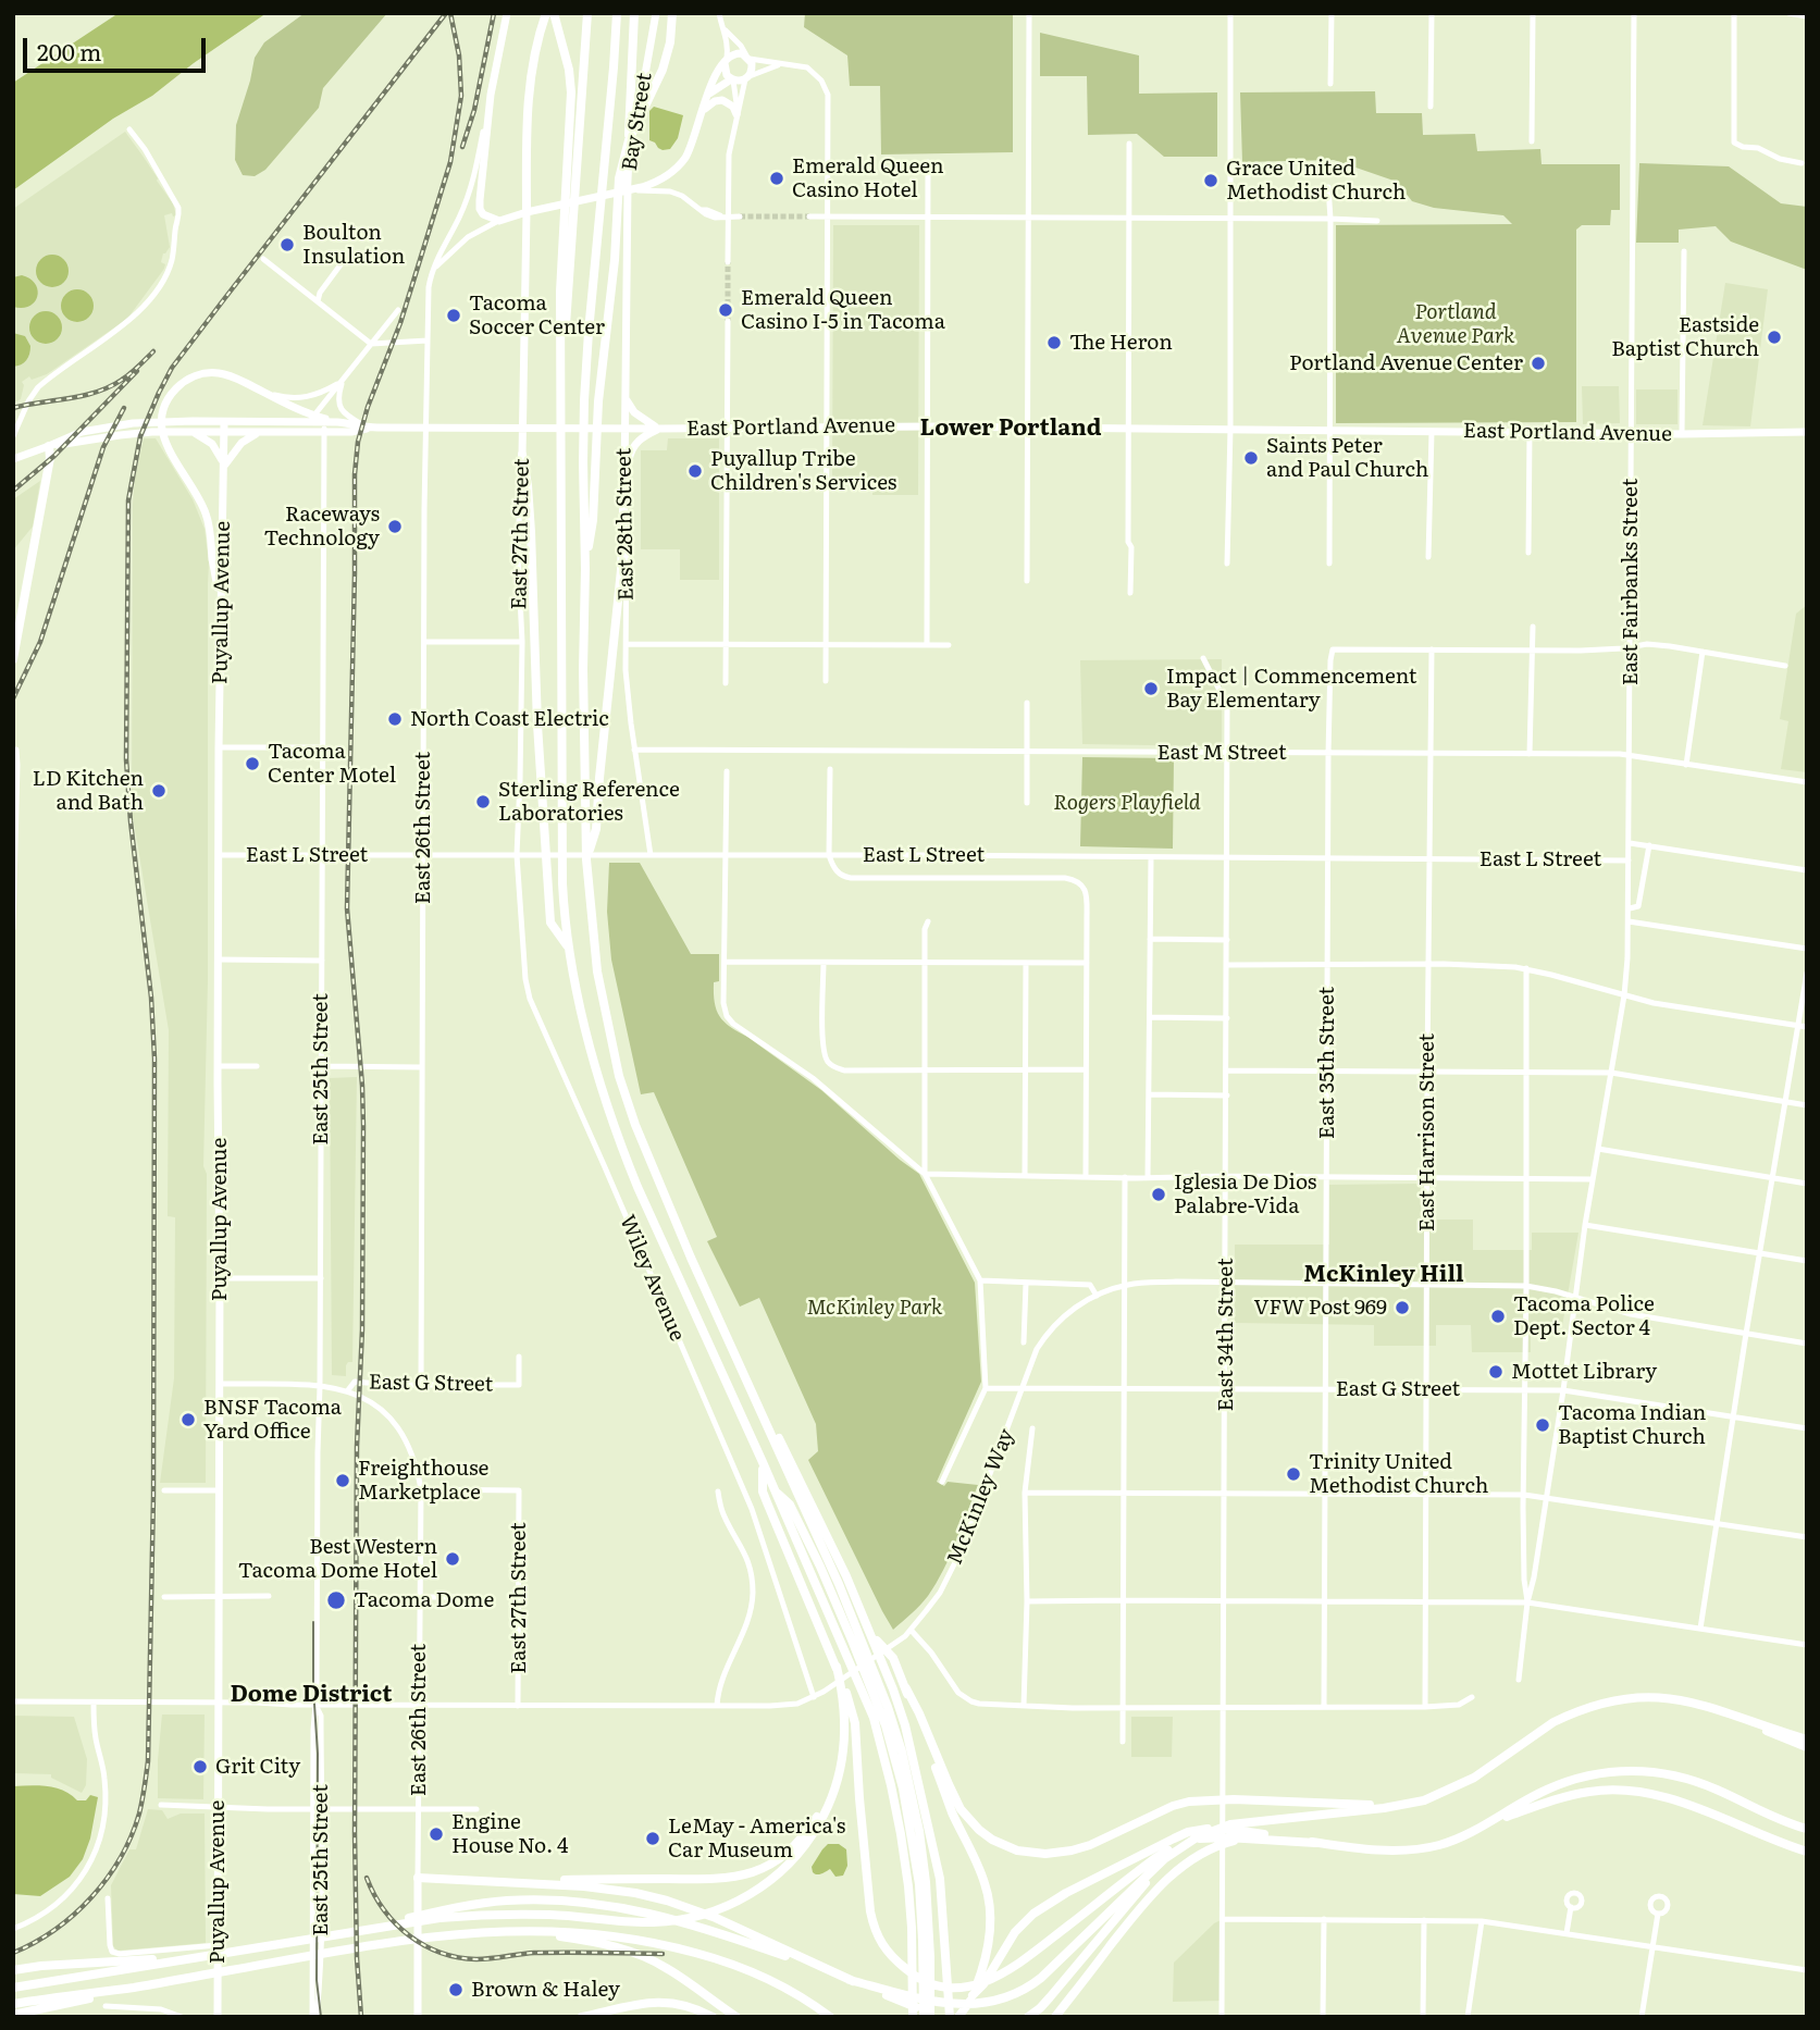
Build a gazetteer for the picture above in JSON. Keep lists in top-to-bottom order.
{
  "streets": {
    "main road": [
      "Bay Street",
      "East Portland Avenue",
      "East 28th Street",
      "East 27th Street",
      "Puyallup Avenue",
      "East 26th Street"
    ],
    "street": [
      "East Fairbanks Street",
      "East M Street",
      "East L Street",
      "East 35th Street",
      "East 25th Street",
      "East Harrison Street",
      "Wiley Avenue",
      "East 34th Street",
      "East G Street",
      "McKinley Way"
    ]
  },
  "crossings": [
    ["Bay Street", "East 28th Street"],
    ["Bay Street", "East 27th Street"],
    ["Bay Street", "East 26th Street"],
    ["East Portland Avenue", "East 28th Street"],
    ["East Portland Avenue", "East 27th Street"],
    ["East Portland Avenue", "East Fairbanks Street"],
    ["East Portland Avenue", "Puyallup Avenue"],
    ["East Portland Avenue", "East 26th Street"],
    ["East Portland Avenue", "East 25th Street"],
    ["East 28th Street", "East M Street"],
    ["East 28th Street", "East L Street"],
    ["East 27th Street", "East 26th Street"],
    ["East 27th Street", "East L Street"],
    ["East 27th Street", "Wiley Avenue"],
    ["East 27th Street", "McKinley Way"],
    ["East Fairbanks Street", "East M Street"],
    ["East Fairbanks Street", "East L Street"],
    ["East Fairbanks Street", "East G Street"],
    ["East Fairbanks Street", "McKinley Way"],
    ["Puyallup Avenue", "East L Street"],
    ["Puyallup Avenue", "McKinley Way"],
    ["East M Street", "East 35th Street"],
    ["East M Street", "East Harrison Street"],
    ["East M Street", "East 34th Street"],
    ["East 26th Street", "East L Street"],
    ["East 26th Street", "East 25th Street"],
    ["East 26th Street", "East G Street"],
    ["East 26th Street", "McKinley Way"],
    ["East L Street", "East 35th Street"],
    ["East L Street", "East Harrison Street"],
    ["East L Street", "Wiley Avenue"],
    ["East L Street", "East 34th Street"],
    ["East 35th Street", "East Harrison Street"],
    ["East 35th Street", "East G Street"],
    ["East 35th Street", "McKinley Way"],
    ["East 25th Street", "McKinley Way"],
    ["East Harrison Street", "East G Street"],
    ["East Harrison Street", "McKinley Way"],
    ["Wiley Avenue", "McKinley Way"],
    ["East 34th Street", "East G Street"],
    ["East 34th Street", "McKinley Way"],
    ["East G Street", "McKinley Way"]
  ],
  "districts": ["Lower Portland", "McKinley Hill", "Dome District"],
  "parks": ["Portland Avenue Park", "Rogers Playfield", "McKinley Park"],
  "places": [
    "Emerald Queen Casino Hotel",
    "Grace United Methodist Church",
    "Boulton Insulation",
    "Emerald Queen Casino I-5 in Tacoma",
    "Tacoma Soccer Center",
    "Eastside Baptist Church",
    "The Heron",
    "Portland Avenue Center",
    "Saints Peter and Paul Church",
    "Puyallup Tribe Children's Services",
    "Raceways Technology",
    "Impact | Commencement Bay Elementary",
    "North Coast Electric",
    "Tacoma Center Motel",
    "LD Kitchen and Bath",
    "Sterling Reference Laboratories",
    "Iglesia De Dios Palabre-Vida",
    "VFW Post 969",
    "Tacoma Police Dept. Sector 4",
    "Mottet Library",
    "BNSF Tacoma Yard Office",
    "Tacoma Indian Baptist Church",
    "Trinity United Methodist Church",
    "Freighthouse Marketplace",
    "Best Western Tacoma Dome Hotel",
    "Tacoma Dome",
    "Grit City",
    "Engine House No. 4",
    "LeMay - America's Car Museum",
    "Brown & Haley"
  ],
  "scale_bar": "200 m"
}
